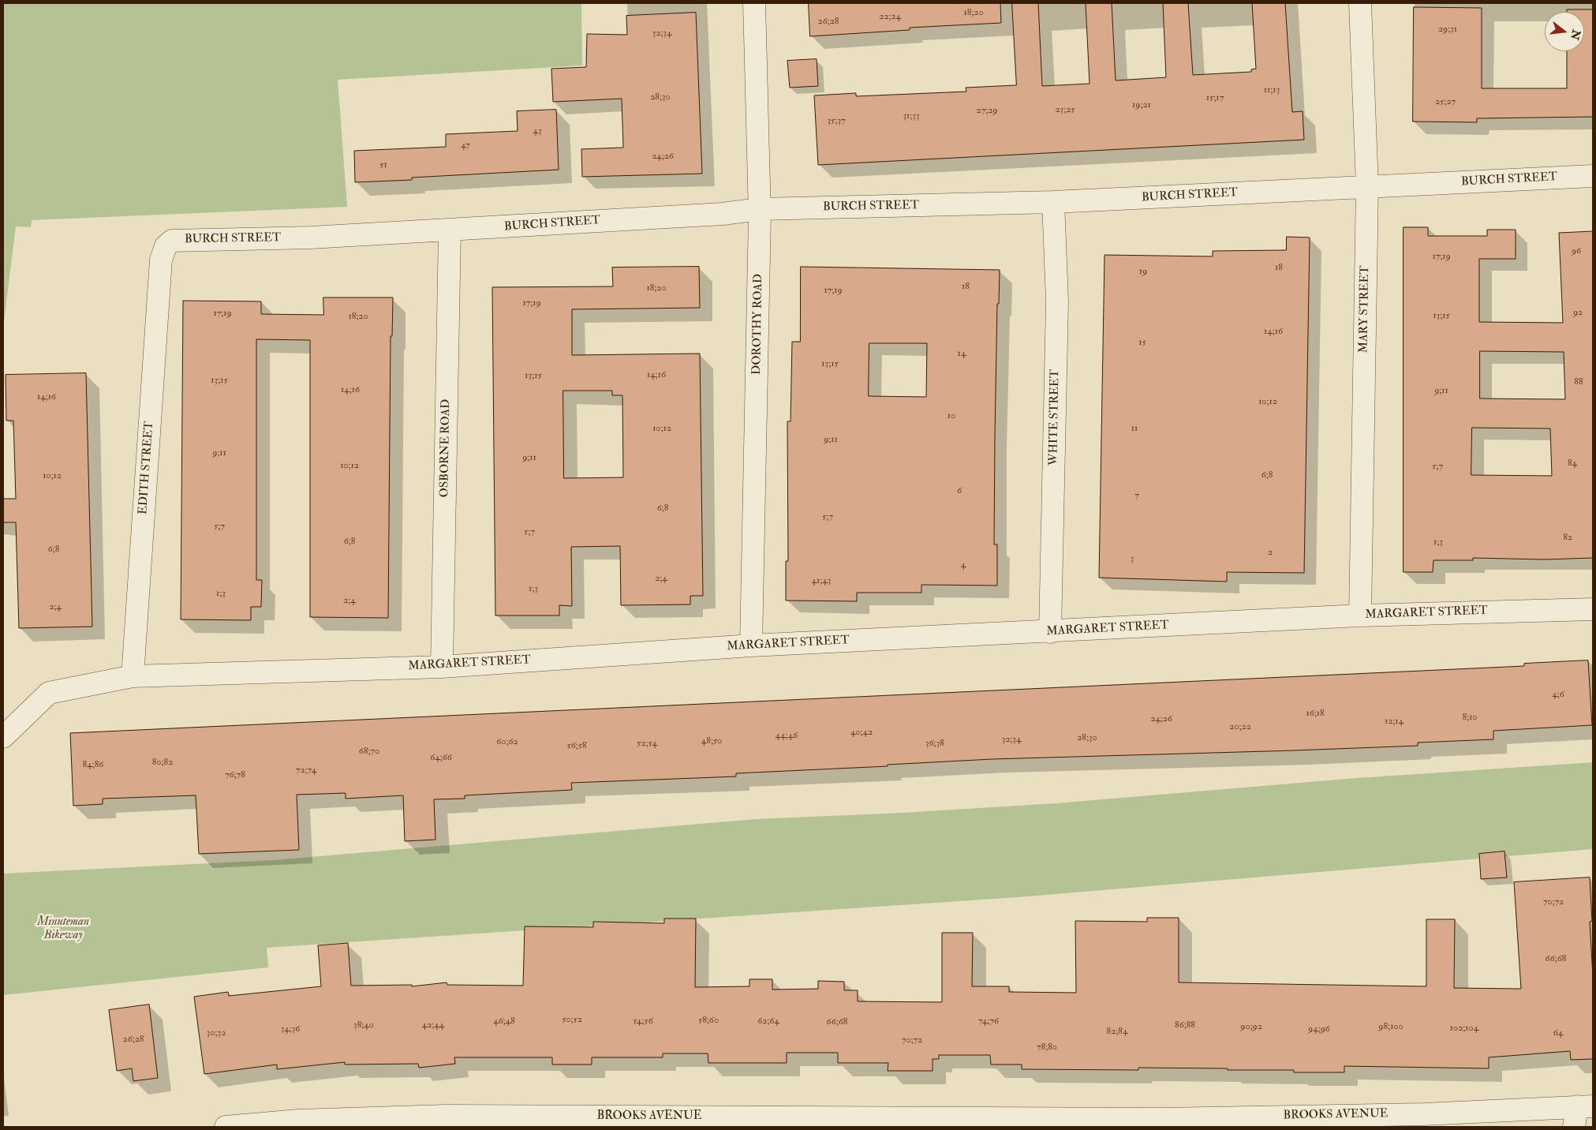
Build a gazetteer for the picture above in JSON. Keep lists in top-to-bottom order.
{
  "streets": {
    "street": [
      "BURCH STREET",
      "MARY STREET",
      "DOROTHY ROAD",
      "WHITE STREET",
      "OSBORNE ROAD",
      "EDITH STREET",
      "MARGARET STREET",
      "BROOKS AVENUE"
    ]
  },
  "crossings": [
    ["BURCH STREET", "MARY STREET"],
    ["BURCH STREET", "DOROTHY ROAD"],
    ["BURCH STREET", "WHITE STREET"],
    ["BURCH STREET", "OSBORNE ROAD"],
    ["BURCH STREET", "EDITH STREET"],
    ["MARY STREET", "MARGARET STREET"],
    ["DOROTHY ROAD", "MARGARET STREET"],
    ["WHITE STREET", "MARGARET STREET"],
    ["OSBORNE ROAD", "MARGARET STREET"],
    ["EDITH STREET", "MARGARET STREET"]
  ],
  "parks": ["Minuteman Bikeway"],
  "house_numbers": [
    "18;20",
    "22;24",
    "26;28",
    "29;31",
    "32;34",
    "11;13",
    "28;30",
    "15;17",
    "25;27",
    "19;21",
    "23;25",
    "27;29",
    "31;33",
    "35;37",
    "43",
    "47",
    "24;26",
    "51",
    "96",
    "17;19",
    "18",
    "19",
    "18",
    "18;20",
    "17;19",
    "17;19",
    "92",
    "17;19",
    "13;15",
    "18;20",
    "14;16",
    "15",
    "14",
    "13;15",
    "14;16",
    "13;15",
    "13;15",
    "88",
    "14;16",
    "9;11",
    "14;16",
    "10;12",
    "10",
    "10;12",
    "11",
    "9;11",
    "9;11",
    "9;11",
    "84",
    "10;12",
    "5;7",
    "6;8",
    "10;12",
    "6",
    "7",
    "6;8",
    "5;7",
    "5;7",
    "5;7",
    "82",
    "6;8",
    "1;3",
    "6;8",
    "2",
    "3",
    "4",
    "2;4",
    "41;43",
    "1;3",
    "1;3",
    "2;4",
    "2;4",
    "4;6",
    "16;18",
    "8;10",
    "24;26",
    "12;14",
    "20;22",
    "40;42",
    "44;46",
    "28;30",
    "32;34",
    "48;50",
    "60;62",
    "52;54",
    "36;38",
    "56;58",
    "68;70",
    "64;66",
    "80;82",
    "84;86",
    "72;74",
    "76;78",
    "70;72",
    "66;68",
    "50;52",
    "58;60",
    "46;48",
    "54;56",
    "62;64",
    "74;76",
    "66;68",
    "38;40",
    "42;44",
    "86;88",
    "90;92",
    "98;100",
    "102;104",
    "34;36",
    "94;96",
    "82;84",
    "30;32",
    "64",
    "26;28",
    "70;72",
    "78;80"
  ],
  "north": "right"
}
